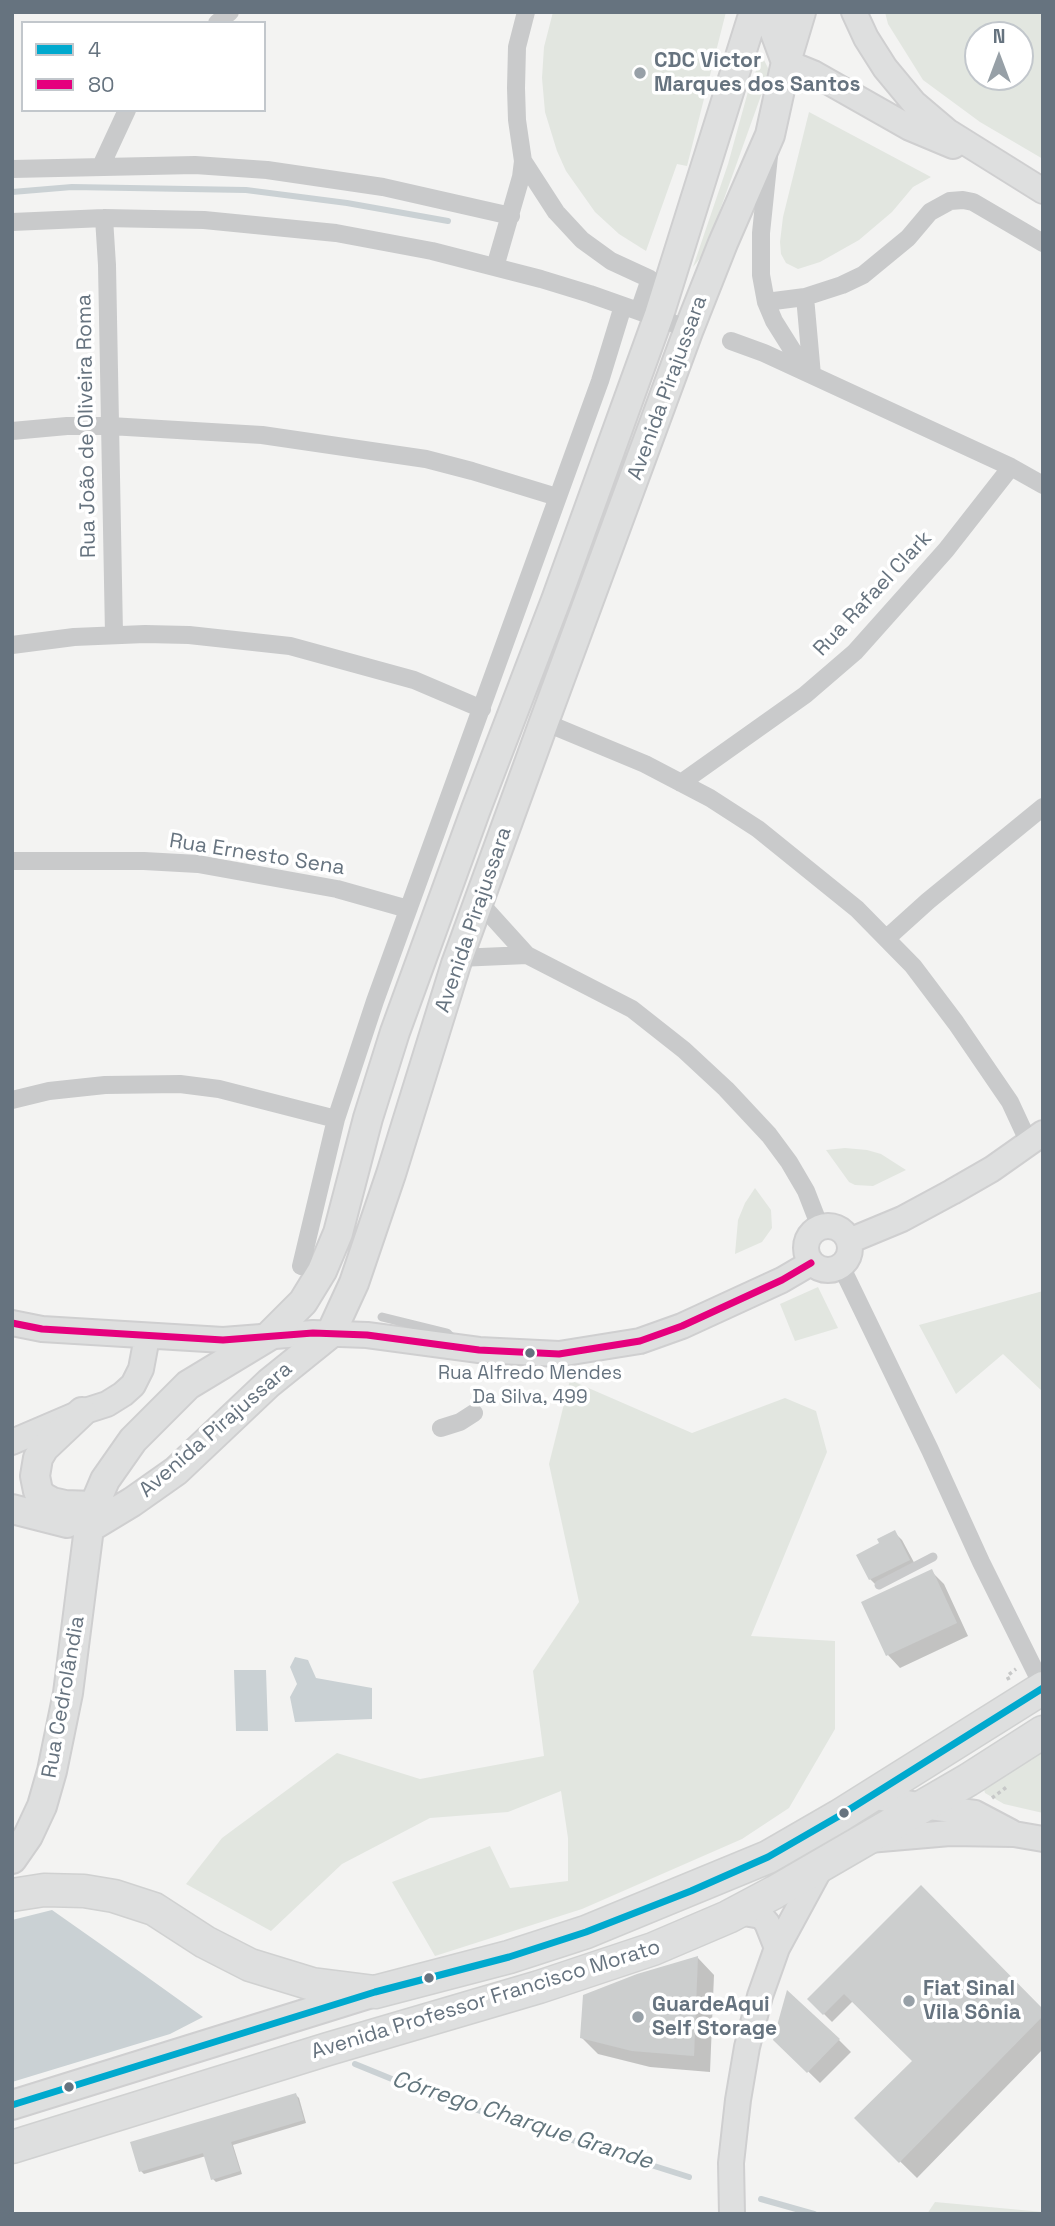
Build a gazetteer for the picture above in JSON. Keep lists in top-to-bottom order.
{
  "streets": {
    "highway": ["Avenida Professor Francisco Morato"],
    "main road": ["Avenida Pirajussara", "Rua Cedrolândia"],
    "street": ["Rua João de Oliveira Roma", "Rua Rafael Clark", "Rua Ernesto Sena"]
  },
  "crossings": [
    ["Avenida Pirajussara", "Rua Ernesto Sena"],
    ["Avenida Pirajussara", "Rua Cedrolândia"]
  ],
  "water": ["Córrego Charque Grande"],
  "places": [
    "CDC Victor Marques dos Santos",
    "Rua Alfredo Mendes Da Silva, 499",
    "Fiat Sinal Vila Sônia",
    "GuardeAqui Self Storage"
  ],
  "lines": ["transit line 80", "transit line 4"],
  "legend": ["4", "80"],
  "north": "top"
}
